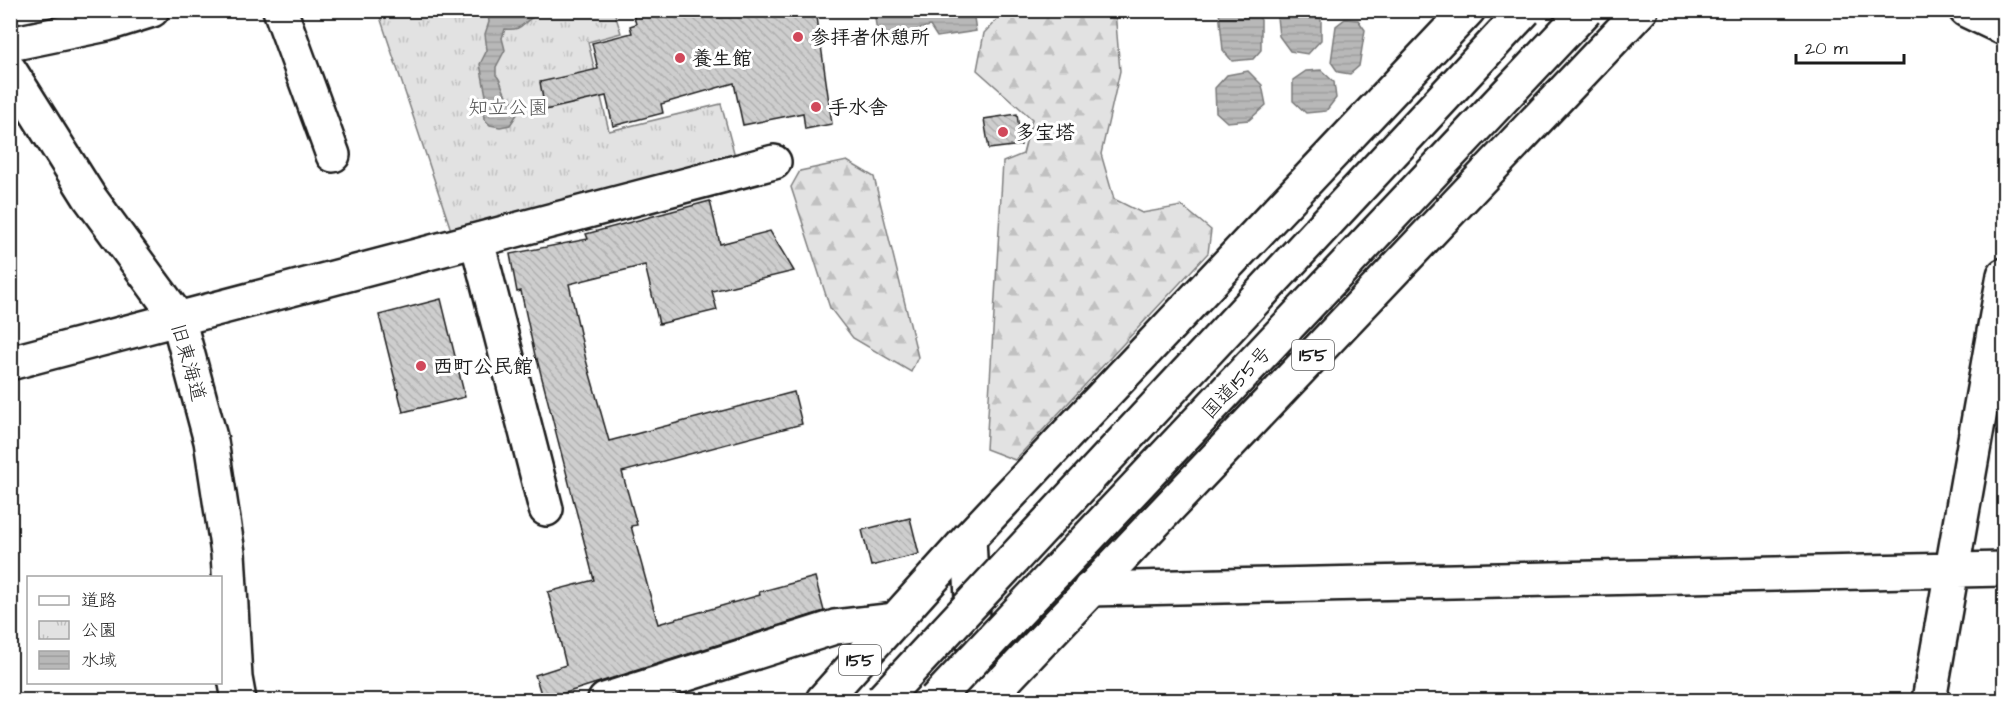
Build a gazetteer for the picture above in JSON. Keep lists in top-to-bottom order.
{
  "streets": {
    "main road": ["155", "旧東海道", "国道155号"]
  },
  "parks": ["知立公園"],
  "places": [
    "参拝者休憩所",
    "養生館",
    "手水舎",
    "多宝塔",
    "西町公民館"
  ],
  "legend": ["道路", "公園", "水域"],
  "scale_bar": "20 m"
}
